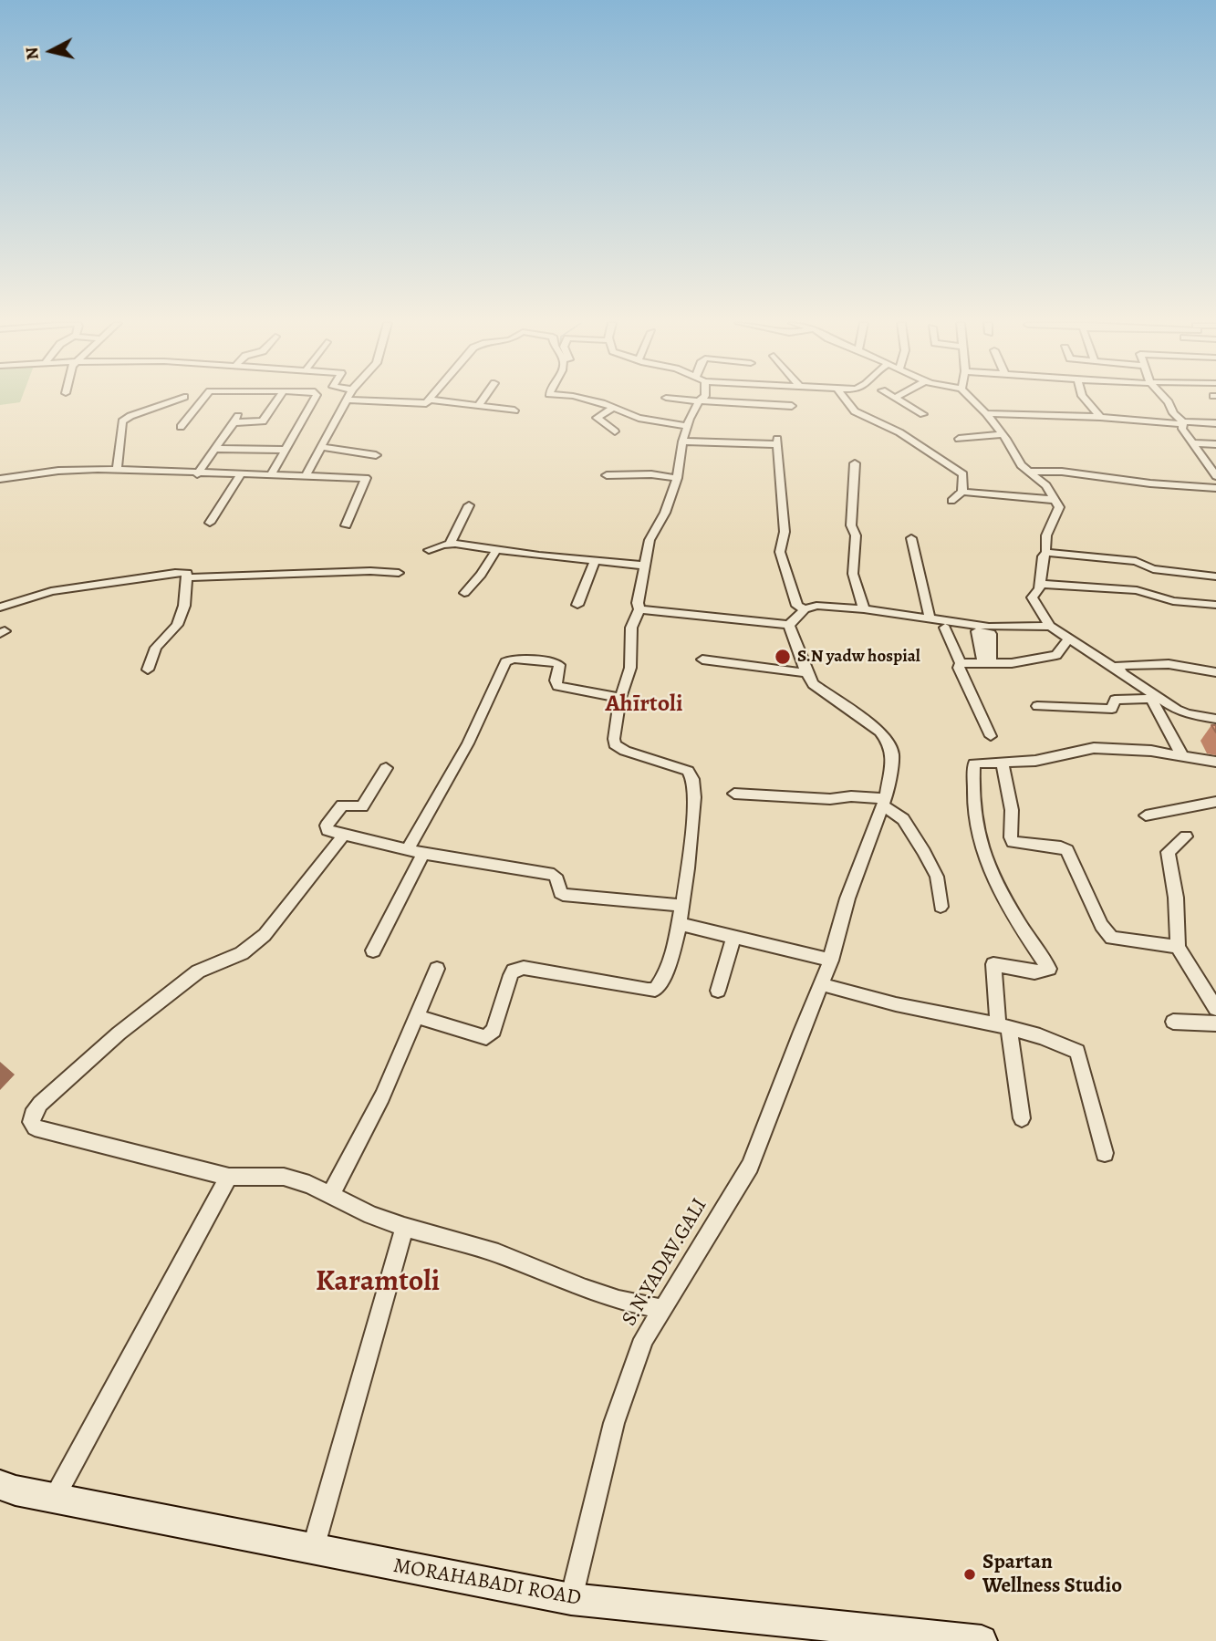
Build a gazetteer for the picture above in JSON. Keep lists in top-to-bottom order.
{
  "streets": {
    "main road": ["MORAHABADI ROAD"],
    "street": ["S.N.YADAV.GALI"]
  },
  "crossings": [
    ["S.N.YADAV.GALI", "MORAHABADI ROAD"]
  ],
  "districts": ["Ahīrtoli", "Karamtoli"],
  "places": ["S.N yadw hospial", "Spartan Wellness Studio"],
  "north": "left"
}
